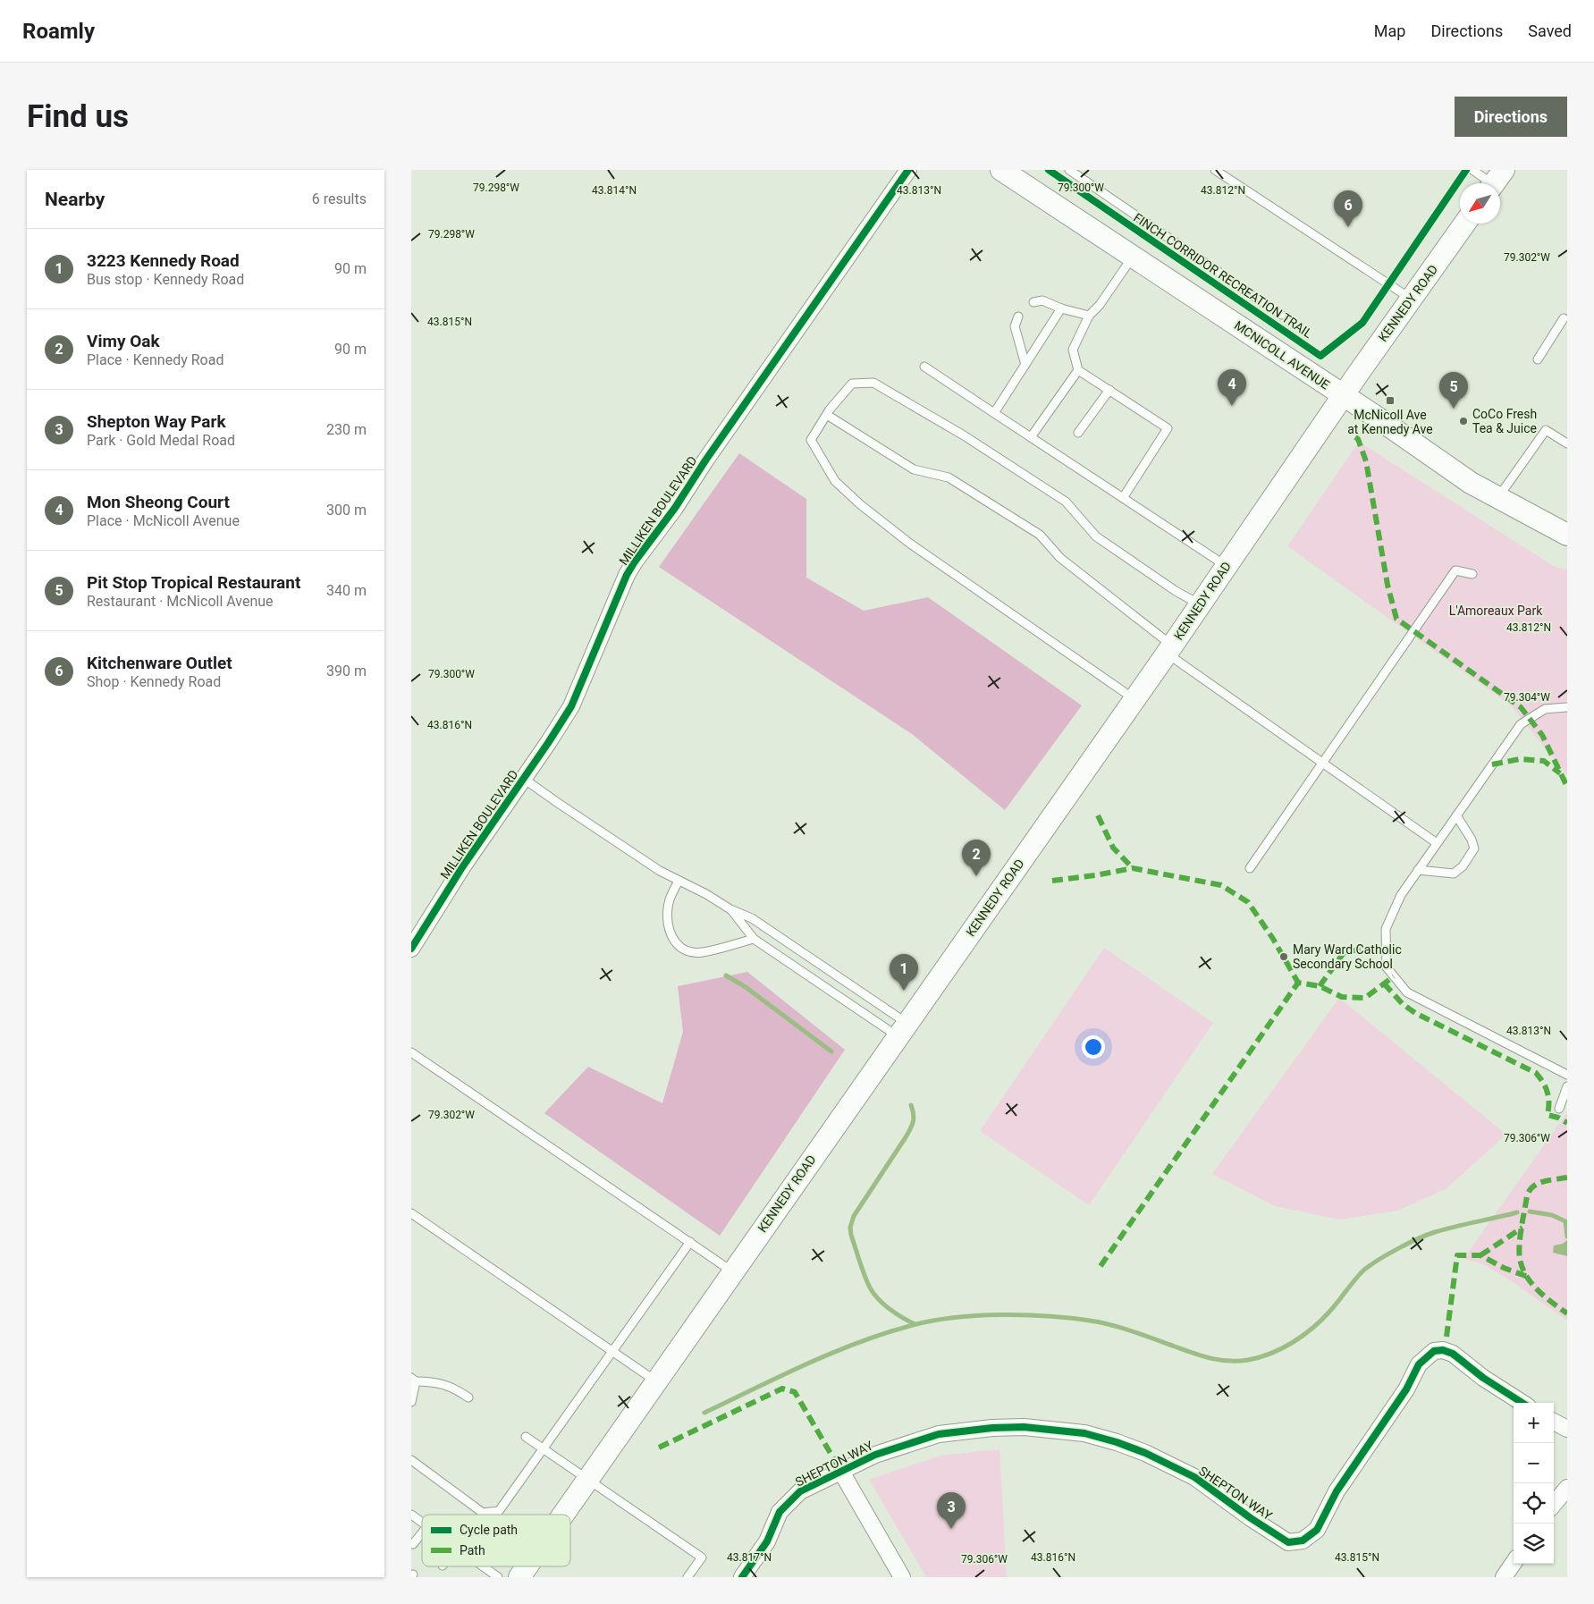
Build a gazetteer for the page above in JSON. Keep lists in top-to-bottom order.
{
  "streets": {
    "main road": ["KENNEDY ROAD", "MCNICOLL AVENUE"],
    "street": ["MILLIKEN BOULEVARD", "SHEPTON WAY"],
    "cycle path": ["FINCH CORRIDOR RECREATION TRAIL"]
  },
  "crossings": [
    ["KENNEDY ROAD", "MCNICOLL AVENUE"]
  ],
  "parks": ["L'Amoreaux Park"],
  "places": {
    "transit": ["McNicoll Ave at Kennedy Ave"],
    "other": ["CoCo Fresh Tea & Juice", "Mary Ward Catholic Secondary School"]
  },
  "legend": ["Cycle path", "Path"],
  "north": "bottom left",
  "page": {
    "header": "Roamly",
    "nav": ["Map", "Directions", "Saved"],
    "buttons": "Directions",
    "title": "Find us",
    "heading": ["Nearby", "6 results"],
    "pins": [
      "6",
      "4",
      "5",
      "2",
      "1",
      "3"
    ],
    "list": [
      {
        "mark": "1",
        "name": "3223 Kennedy Road",
        "note": "Bus stop · Kennedy Road",
        "value": "90 m"
      },
      {
        "mark": "2",
        "name": "Vimy Oak",
        "note": "Place · Kennedy Road",
        "value": "90 m"
      },
      {
        "mark": "3",
        "name": "Shepton Way Park",
        "note": "Park · Gold Medal Road",
        "value": "230 m"
      },
      {
        "mark": "4",
        "name": "Mon Sheong Court",
        "note": "Place · McNicoll Avenue",
        "value": "300 m"
      },
      {
        "mark": "5",
        "name": "Pit Stop Tropical Restaurant",
        "note": "Restaurant · McNicoll Avenue",
        "value": "340 m"
      },
      {
        "mark": "6",
        "name": "Kitchenware Outlet",
        "note": "Shop · Kennedy Road",
        "value": "390 m"
      }
    ],
    "map_buttons": ["+", "−"]
  },
  "coordinates": [
    "79.298°W",
    "79.300°W",
    "43.814°N",
    "43.813°N",
    "43.812°N",
    "79.302°W",
    "43.815°N",
    "79.304°W",
    "43.816°N",
    "79.306°W",
    "43.817°N"
  ]
}
